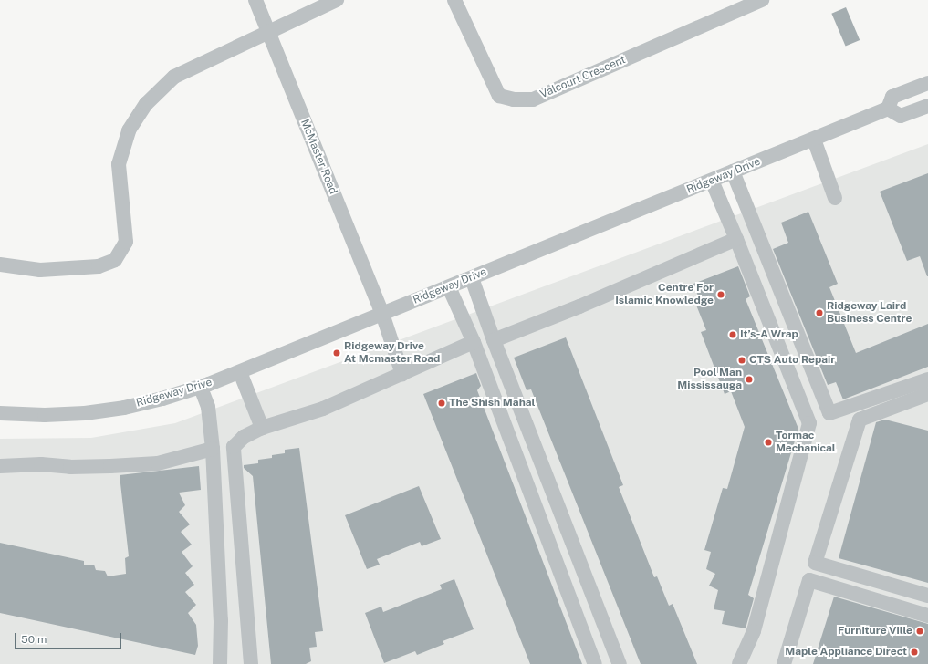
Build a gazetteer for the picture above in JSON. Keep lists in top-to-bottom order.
{
  "streets": {
    "street": ["Valcourt Crescent", "McMaster Road", "Ridgeway Drive"]
  },
  "crossings": [
    ["McMaster Road", "Ridgeway Drive"]
  ],
  "places": [
    "Centre For Islamic Knowledge",
    "Ridgeway Laird Business Centre",
    "It’s-A Wrap",
    "Ridgeway Drive At Mcmaster Road",
    "CTS Auto Repair",
    "Pool Man Mississauga",
    "The Shish Mahal",
    "Tormac Mechanical",
    "Furniture Ville",
    "Maple Appliance Direct"
  ],
  "scale_bar": "50 m"
}
